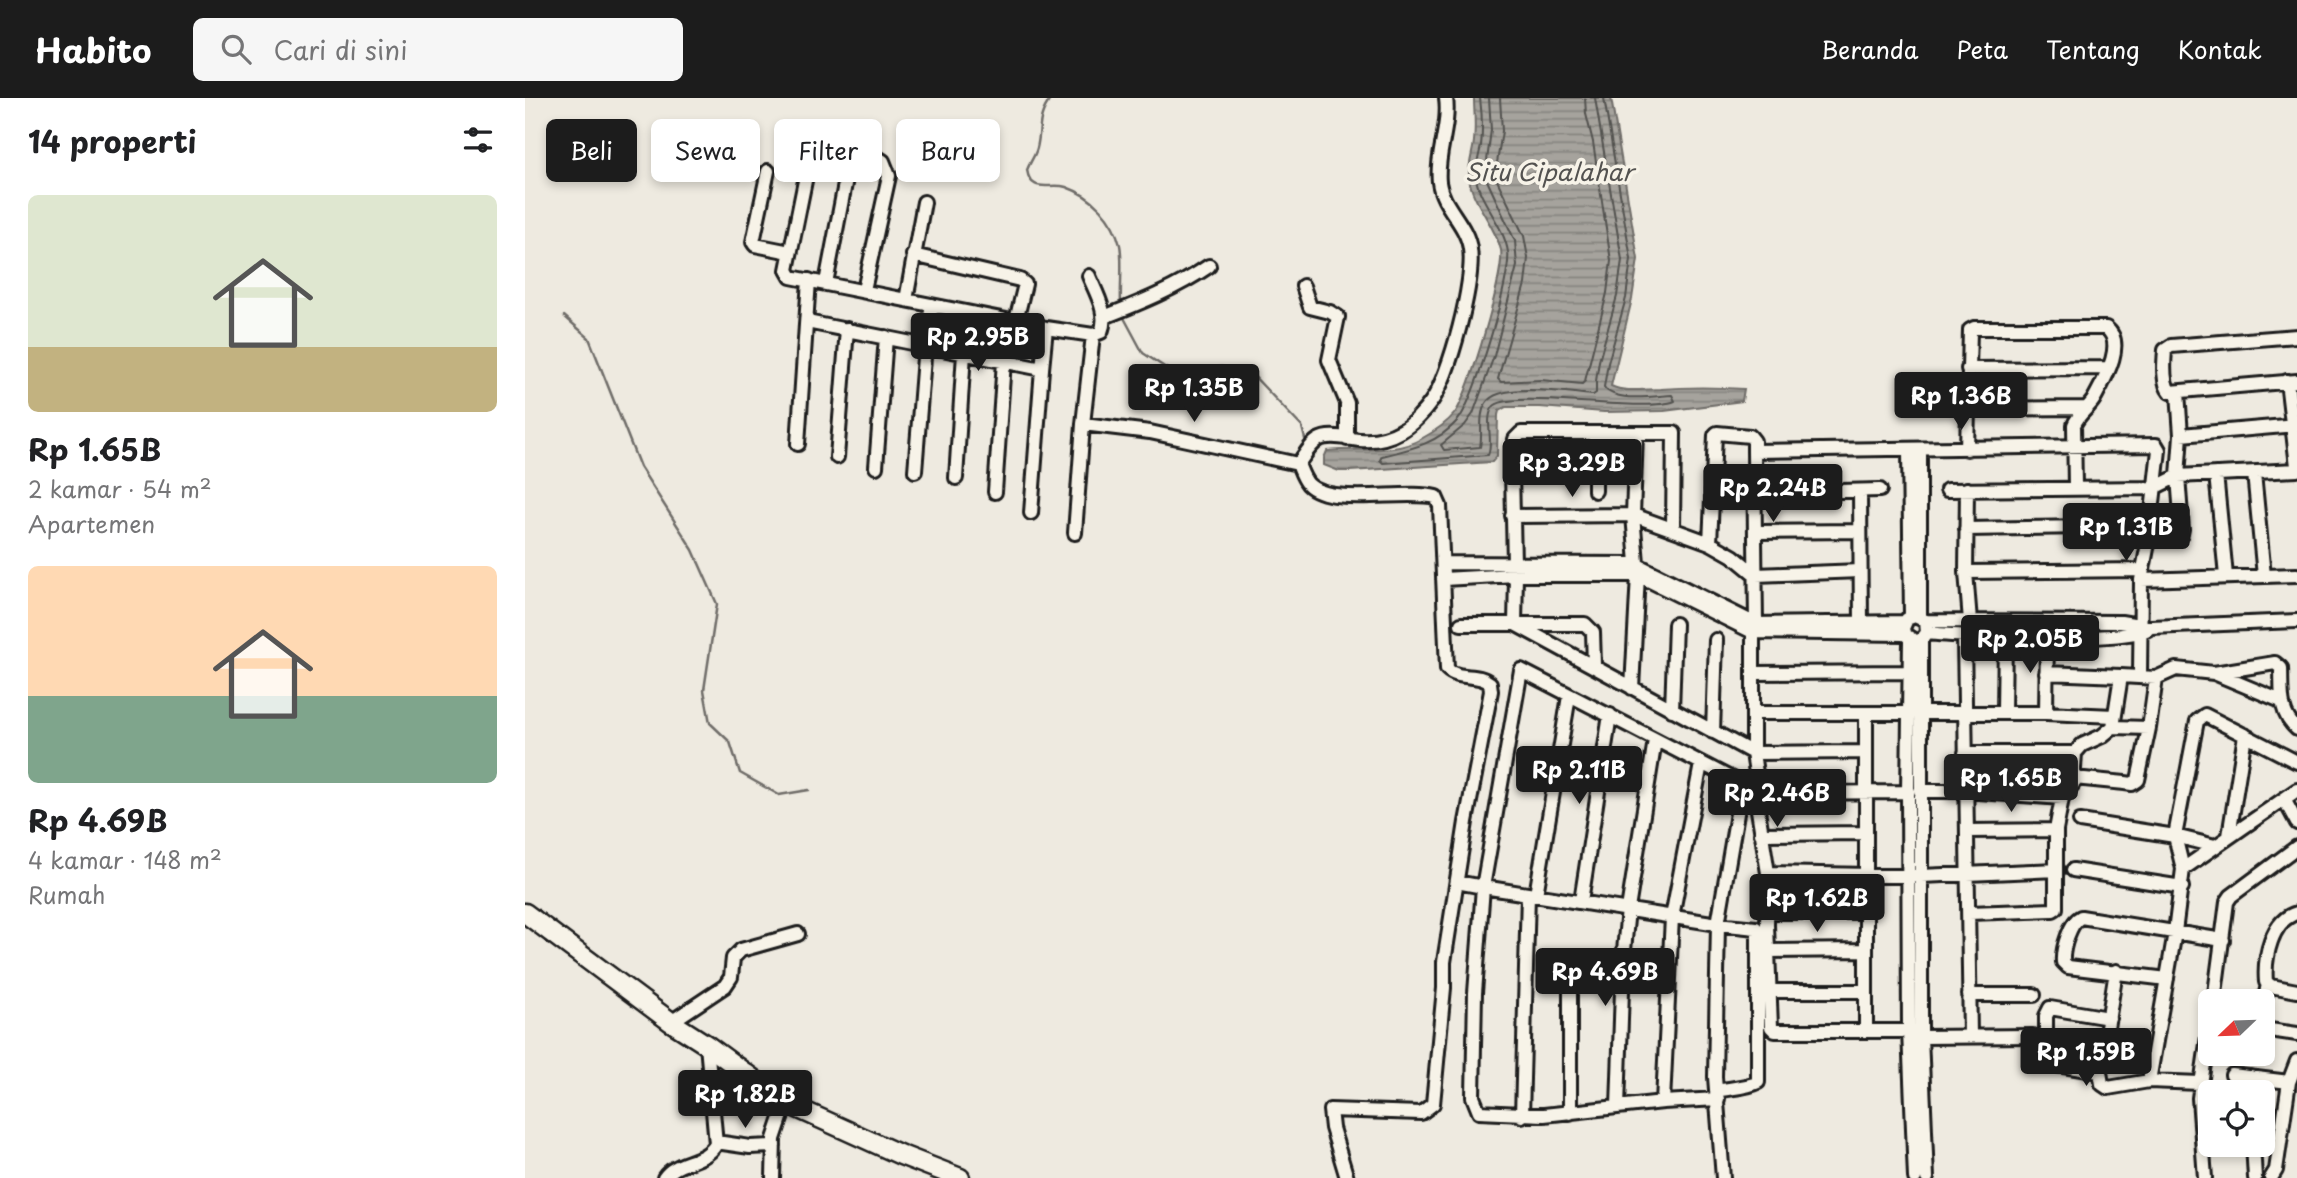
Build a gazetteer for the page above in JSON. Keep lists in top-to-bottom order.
{
  "water": ["Situ Cipalahar"],
  "north": "bottom left",
  "page": {
    "header": "Habito",
    "search": "Cari di sini",
    "nav": [
      "Beranda",
      "Peta",
      "Tentang",
      "Kontak"
    ],
    "heading": "14 properti",
    "chip": [
      "Beli",
      "Sewa",
      "Filter",
      "Baru"
    ],
    "list": [
      {
        "name": "Rp 1.65B",
        "note": "2 kamar · 54 m² · Apartemen"
      },
      {
        "name": "Rp 4.69B",
        "note": "4 kamar · 148 m² · Rumah"
      }
    ],
    "price": [
      "Rp 2.95B",
      "Rp 1.35B",
      "Rp 1.36B",
      "Rp 3.29B",
      "Rp 2.24B",
      "Rp 1.31B",
      "Rp 2.05B",
      "Rp 2.11B",
      "Rp 1.65B",
      "Rp 2.46B",
      "Rp 1.62B",
      "Rp 4.69B",
      "Rp 1.59B",
      "Rp 1.82B"
    ]
  }
}
